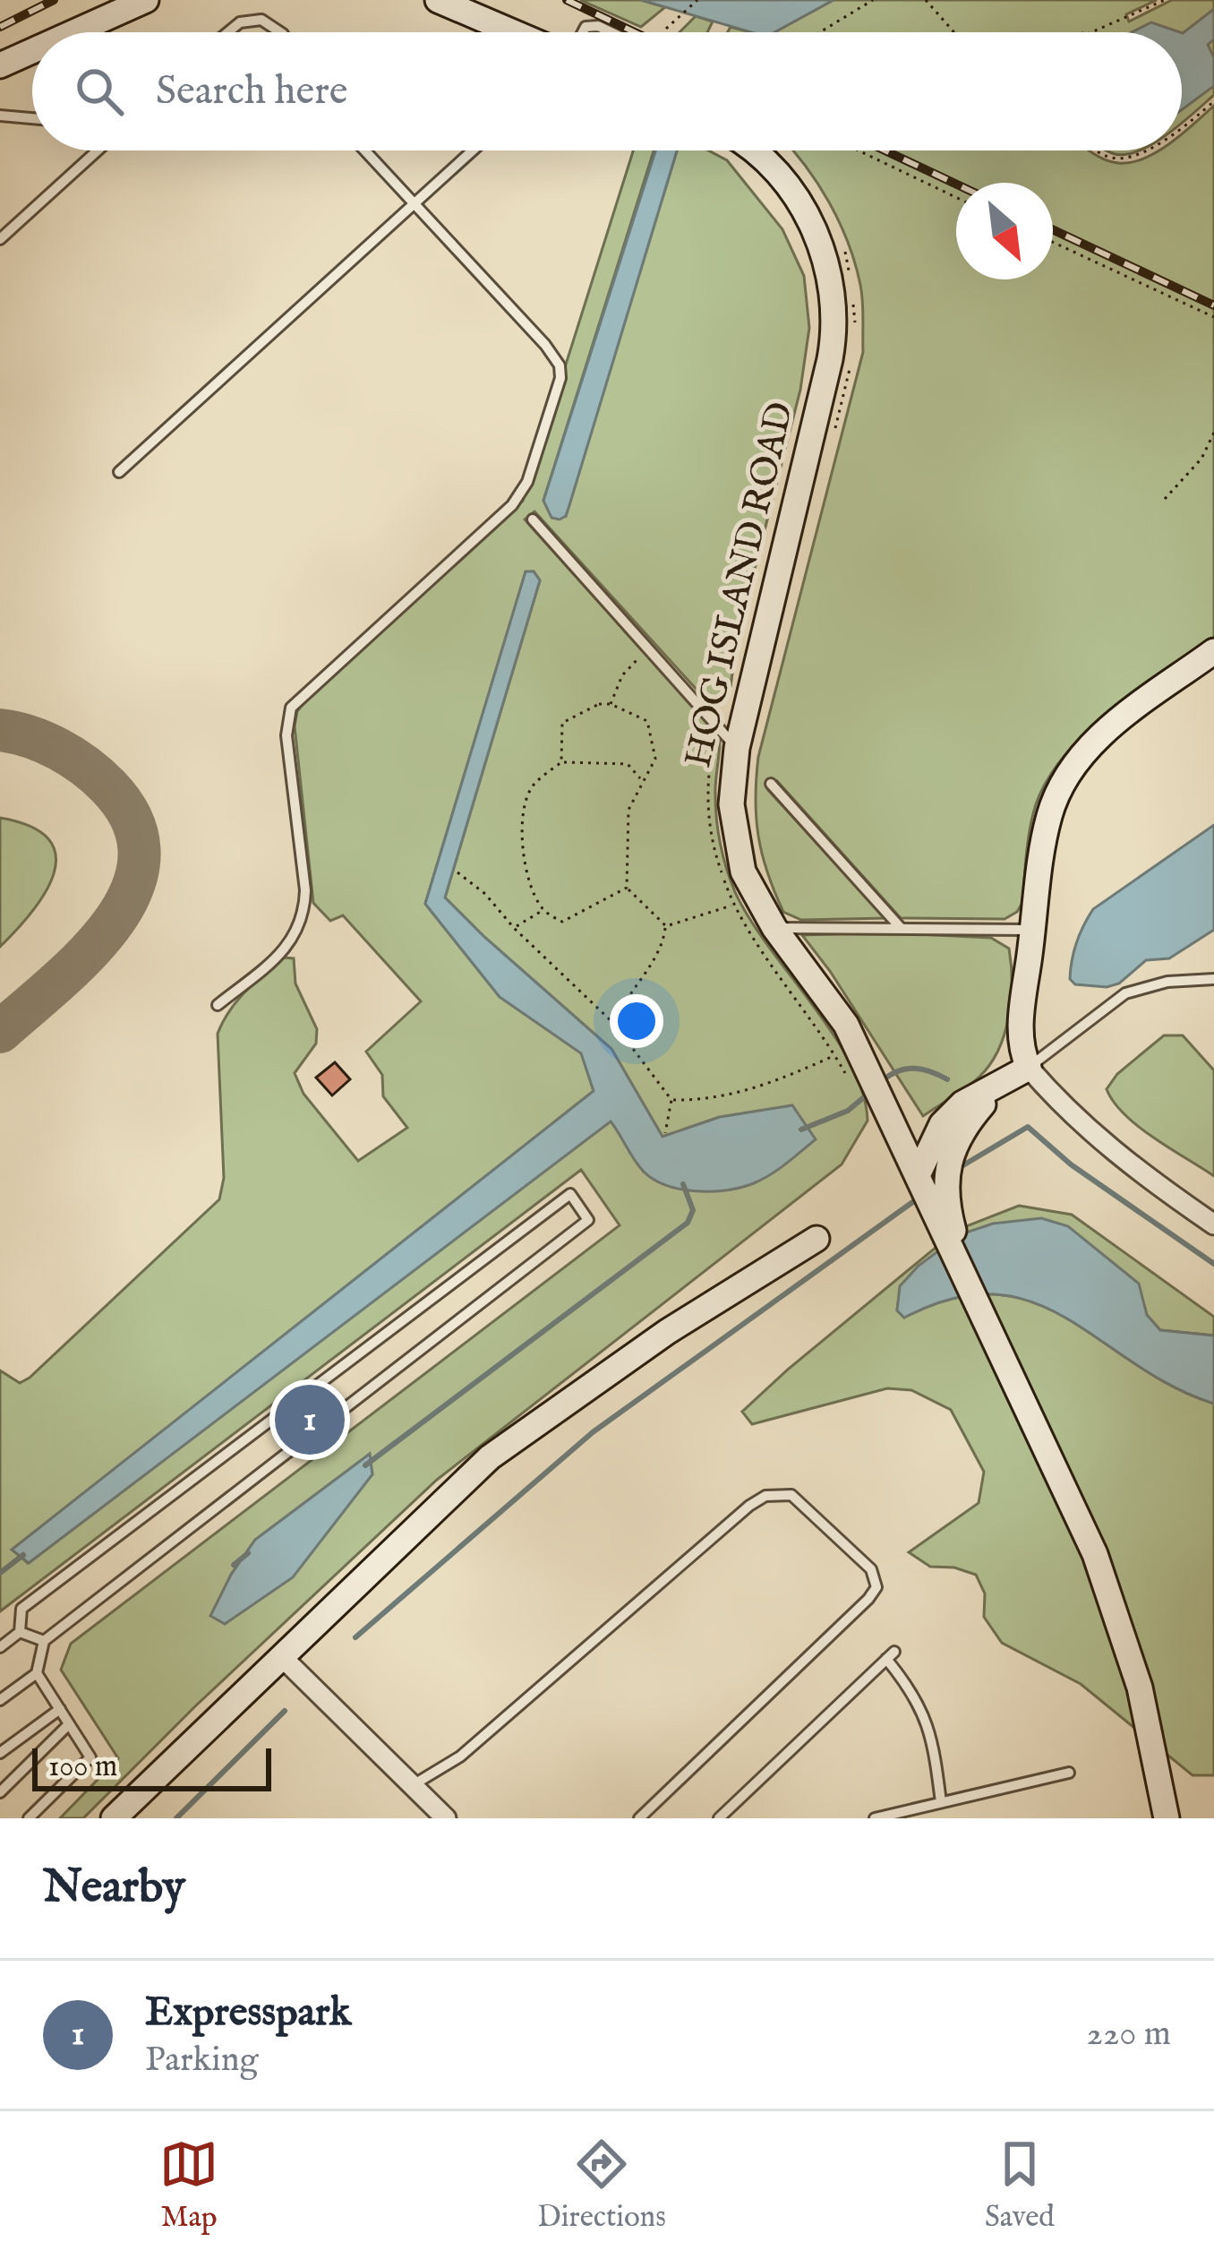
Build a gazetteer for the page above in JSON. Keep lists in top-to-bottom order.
{
  "streets": {
    "street": ["HOG ISLAND ROAD"]
  },
  "scale_bar": "100 m",
  "north": "bottom right",
  "page": {
    "search": "Search here",
    "pins": "1",
    "scale": "100 m",
    "heading": "Nearby",
    "list": [
      {
        "mark": "1",
        "name": "Expresspark",
        "note": "Parking",
        "value": "220 m"
      }
    ],
    "nav": ["Map", "Directions", "Saved"]
  }
}
